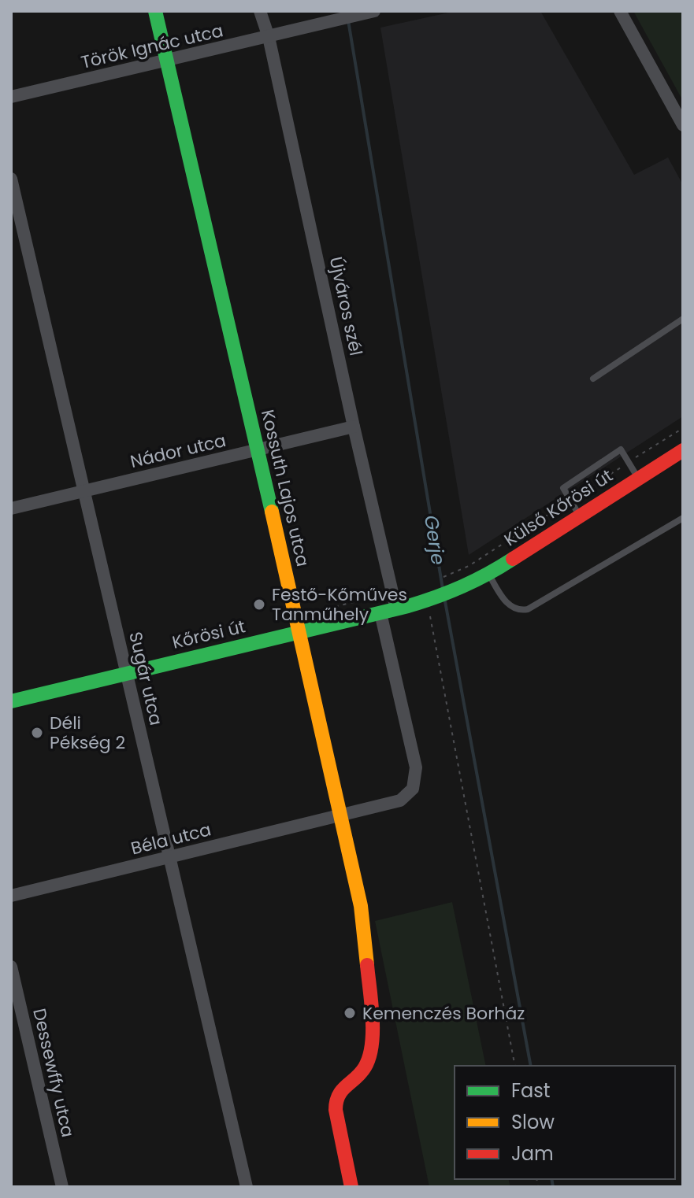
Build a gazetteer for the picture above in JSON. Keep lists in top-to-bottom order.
{
  "streets": {
    "street": [
      "Török Ignác utca",
      "Újváros szél",
      "Nádor utca",
      "Kossuth Lajos utca",
      "Külső Kőrösi út",
      "Kőrösi út",
      "Sugár utca",
      "Béla utca",
      "Dessewffy utca"
    ]
  },
  "crossings": [
    ["Török Ignác utca", "Újváros szél"],
    ["Török Ignác utca", "Kossuth Lajos utca"],
    ["Újváros szél", "Nádor utca"],
    ["Újváros szél", "Kőrösi út"],
    ["Nádor utca", "Kossuth Lajos utca"],
    ["Nádor utca", "Sugár utca"],
    ["Kossuth Lajos utca", "Kőrösi út"],
    ["Kossuth Lajos utca", "Béla utca"],
    ["Külső Kőrösi út", "Kőrösi út"],
    ["Kőrösi út", "Sugár utca"],
    ["Sugár utca", "Béla utca"]
  ],
  "water": ["Gerje"],
  "places": ["Festő-Kőműves Tanműhely", "Déli Pékség 2", "Kemenczés Borház"],
  "legend": ["Fast", "Slow", "Jam"]
}
